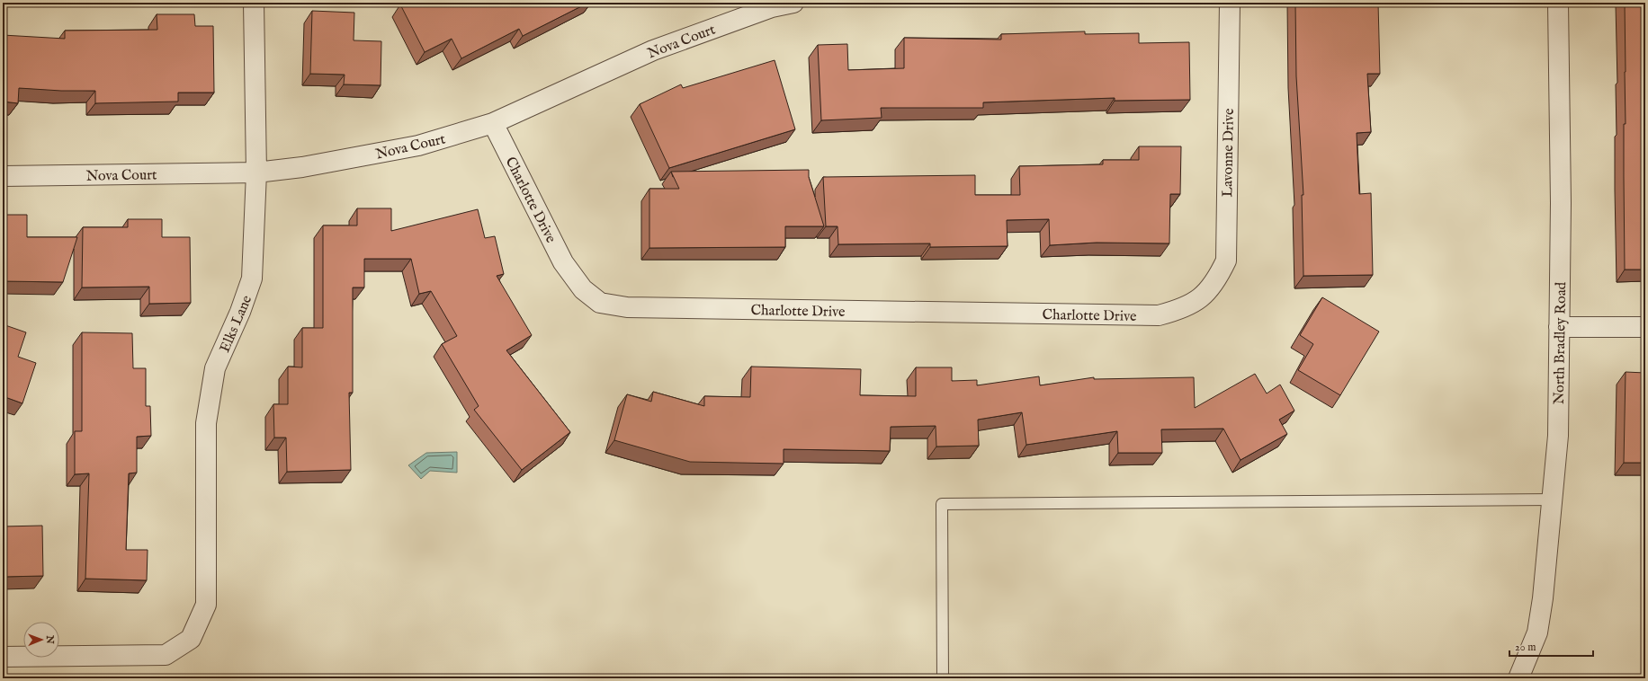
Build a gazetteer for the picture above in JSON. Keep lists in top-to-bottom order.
{
  "streets": {
    "street": [
      "Nova Court",
      "Lavonne Drive",
      "Charlotte Drive",
      "Elks Lane",
      "North Bradley Road"
    ]
  },
  "crossings": [
    ["Nova Court", "Charlotte Drive"],
    ["Nova Court", "Elks Lane"],
    ["Lavonne Drive", "Charlotte Drive"]
  ],
  "scale_bar": "20 m",
  "north": "right"
}
